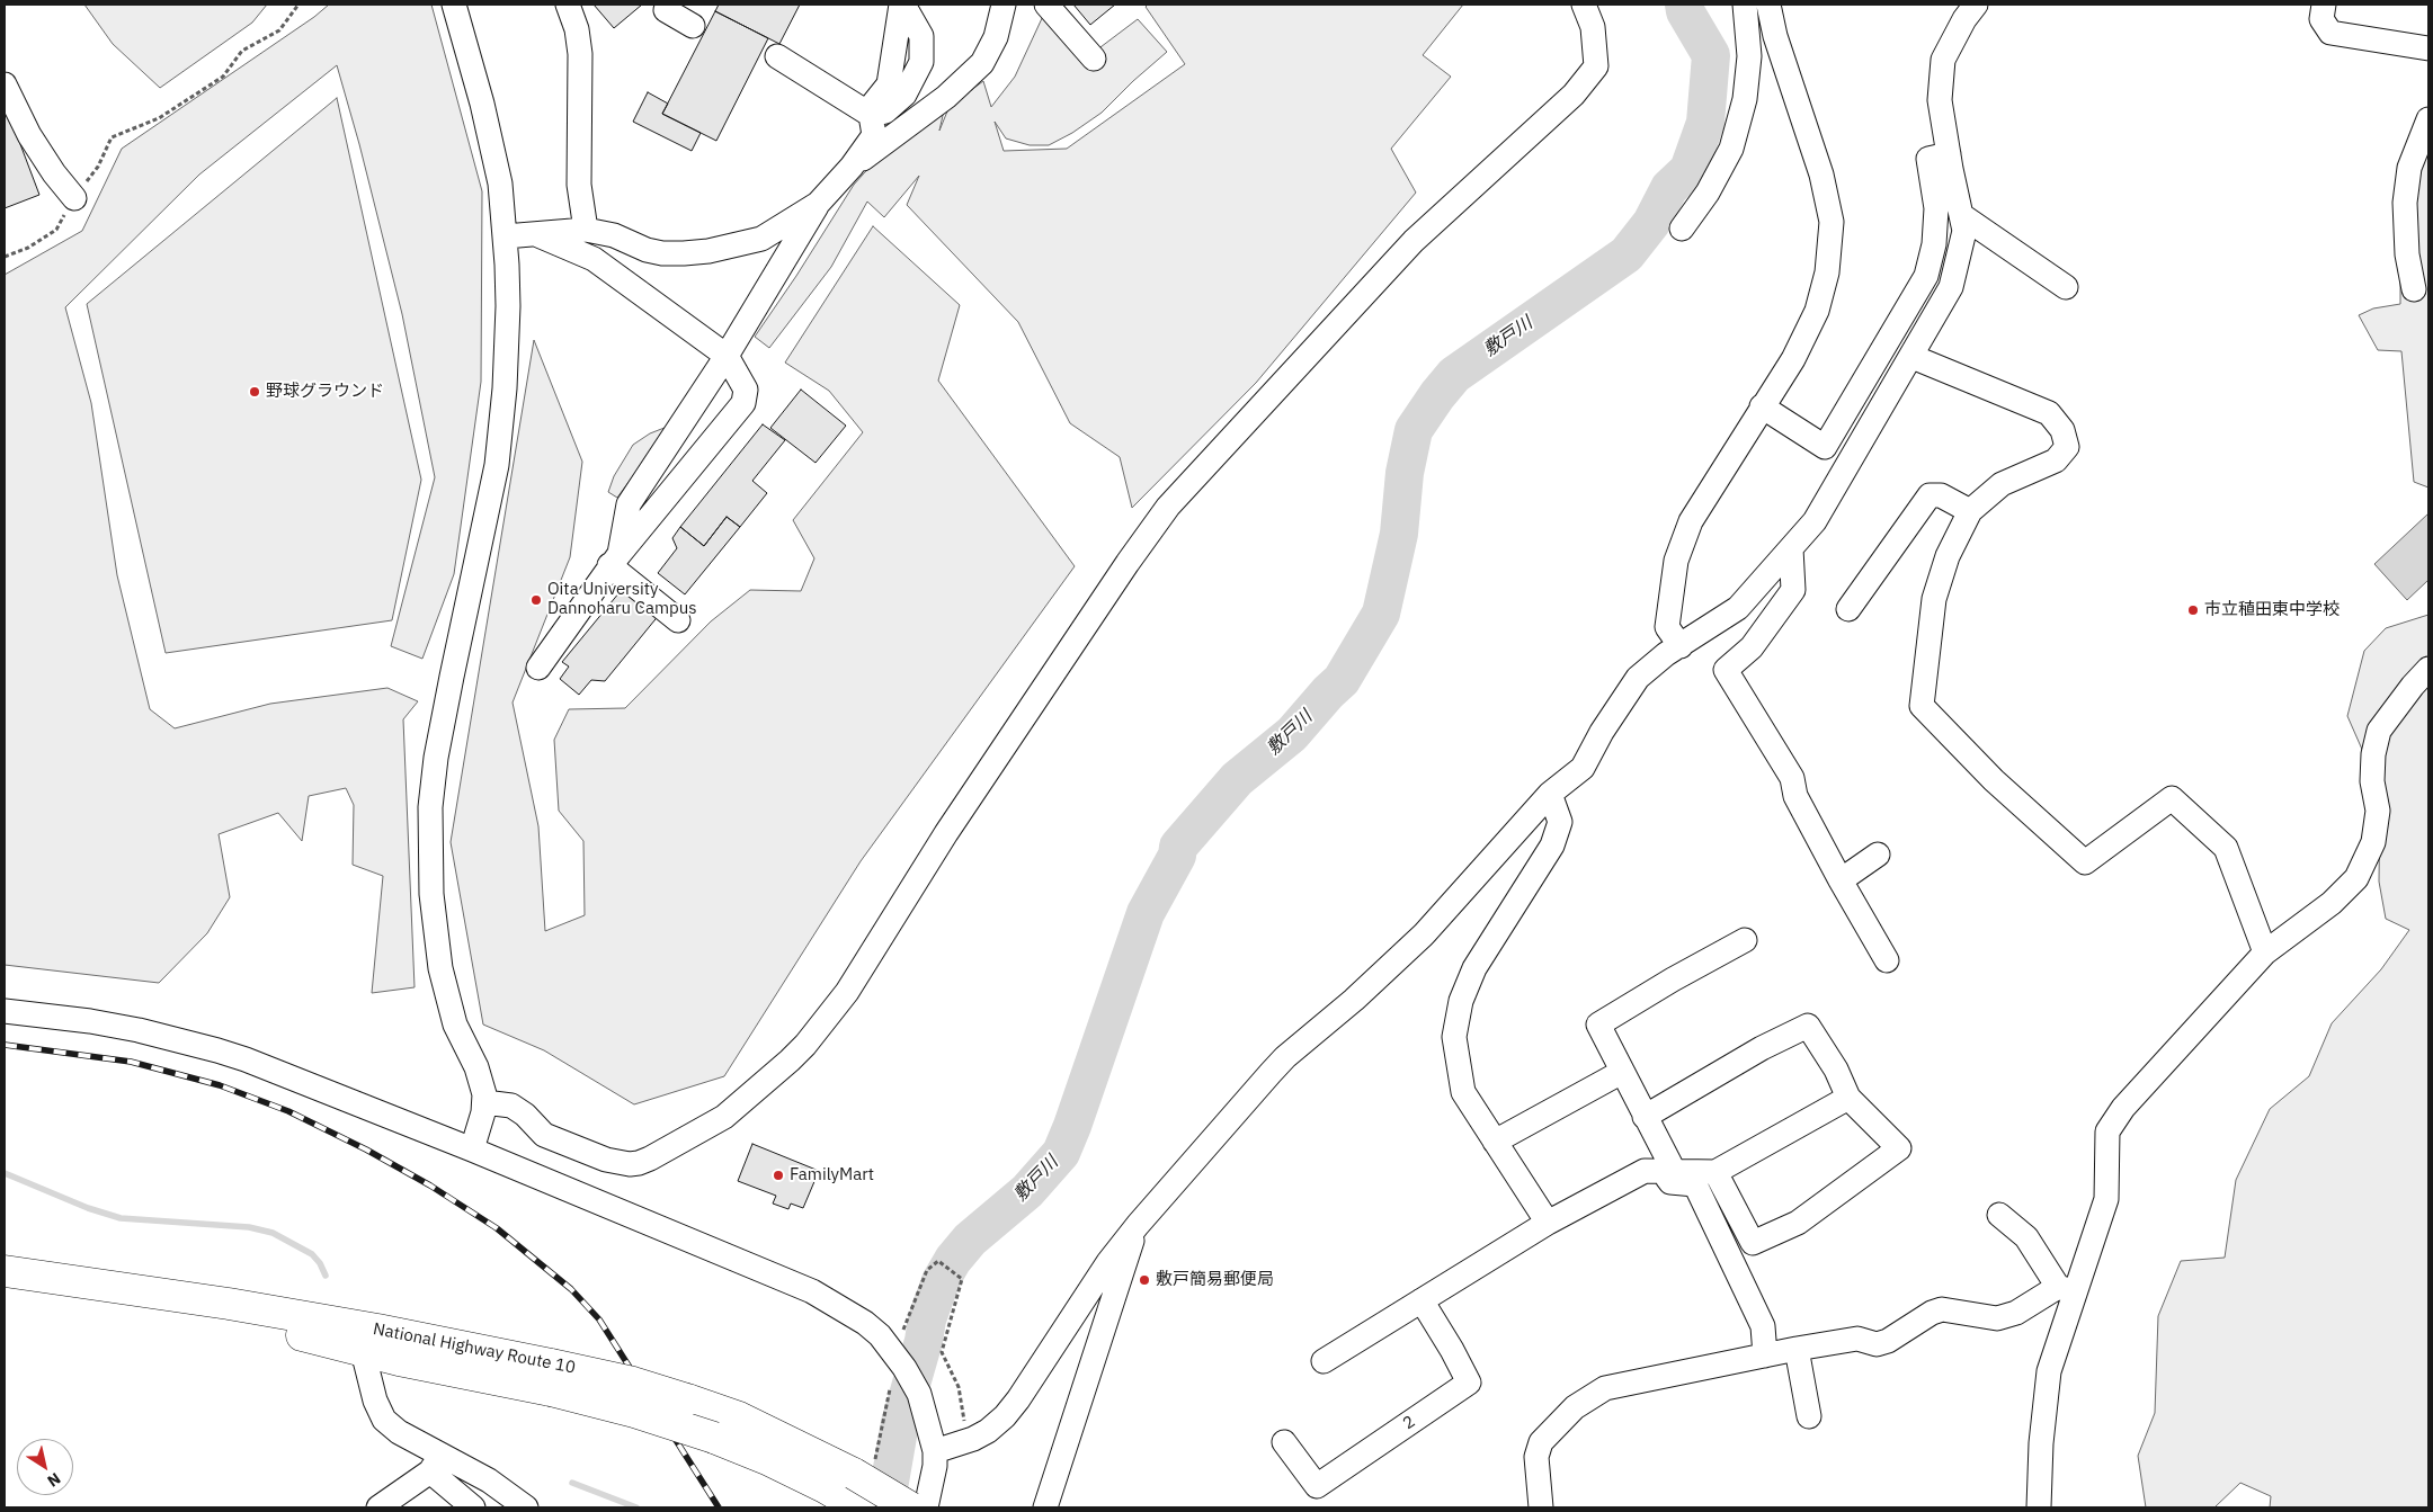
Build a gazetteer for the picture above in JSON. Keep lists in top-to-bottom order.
{
  "streets": {
    "highway": ["National Highway Route 10"],
    "street": ["2"]
  },
  "water": ["敷戸川"],
  "places": [
    "野球グラウンド",
    "Oita University Dannoharu Campus",
    "市立稙田東中学校",
    "FamilyMart",
    "敷戸簡易郵便局"
  ],
  "north": "bottom right"
}
